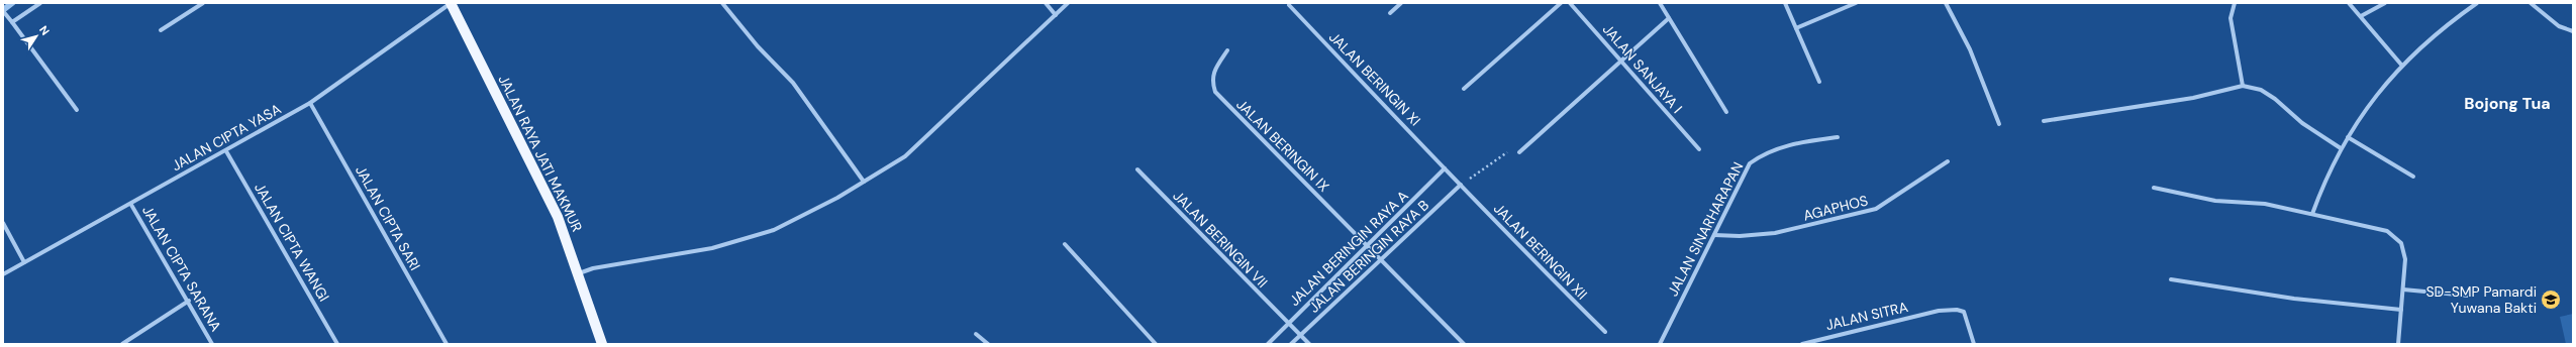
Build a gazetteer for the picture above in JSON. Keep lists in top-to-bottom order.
{
  "streets": {
    "main road": ["JALAN RAYA JATI MAKMUR"],
    "street": [
      "JALAN SANJAYA I",
      "JALAN BERINGIN XI",
      "JALAN CIPTA YASA",
      "JALAN BERINGIN IX",
      "AGAPHOS",
      "JALAN CIPTA SARI",
      "JALAN SINARHARAPAN",
      "JALAN BERINGIN VII",
      "JALAN CIPTA WANGI",
      "JALAN BERINGIN RAYA A",
      "JALAN BERINGIN XII",
      "JALAN BERINGIN RAYA B",
      "JALAN CIPTA SARANA",
      "JALAN SITRA"
    ]
  },
  "crossings": [
    ["JALAN BERINGIN XI", "JALAN BERINGIN RAYA A"],
    ["JALAN BERINGIN XI", "JALAN BERINGIN XII"],
    ["JALAN BERINGIN XI", "JALAN BERINGIN RAYA B"],
    ["JALAN CIPTA YASA", "JALAN RAYA JATI MAKMUR"],
    ["JALAN CIPTA YASA", "JALAN CIPTA SARI"],
    ["JALAN CIPTA YASA", "JALAN CIPTA WANGI"],
    ["JALAN CIPTA YASA", "JALAN CIPTA SARANA"],
    ["JALAN BERINGIN IX", "JALAN BERINGIN RAYA A"],
    ["JALAN BERINGIN IX", "JALAN BERINGIN RAYA B"],
    ["AGAPHOS", "JALAN SINARHARAPAN"],
    ["JALAN BERINGIN VII", "JALAN BERINGIN RAYA A"],
    ["JALAN BERINGIN VII", "JALAN BERINGIN RAYA B"],
    ["JALAN BERINGIN XII", "JALAN BERINGIN RAYA B"]
  ],
  "districts": ["Bojong Tua"],
  "places": {
    "school or university": ["SD-SMP Pamardi Yuwana Bakti"]
  },
  "north": "top right"
}
